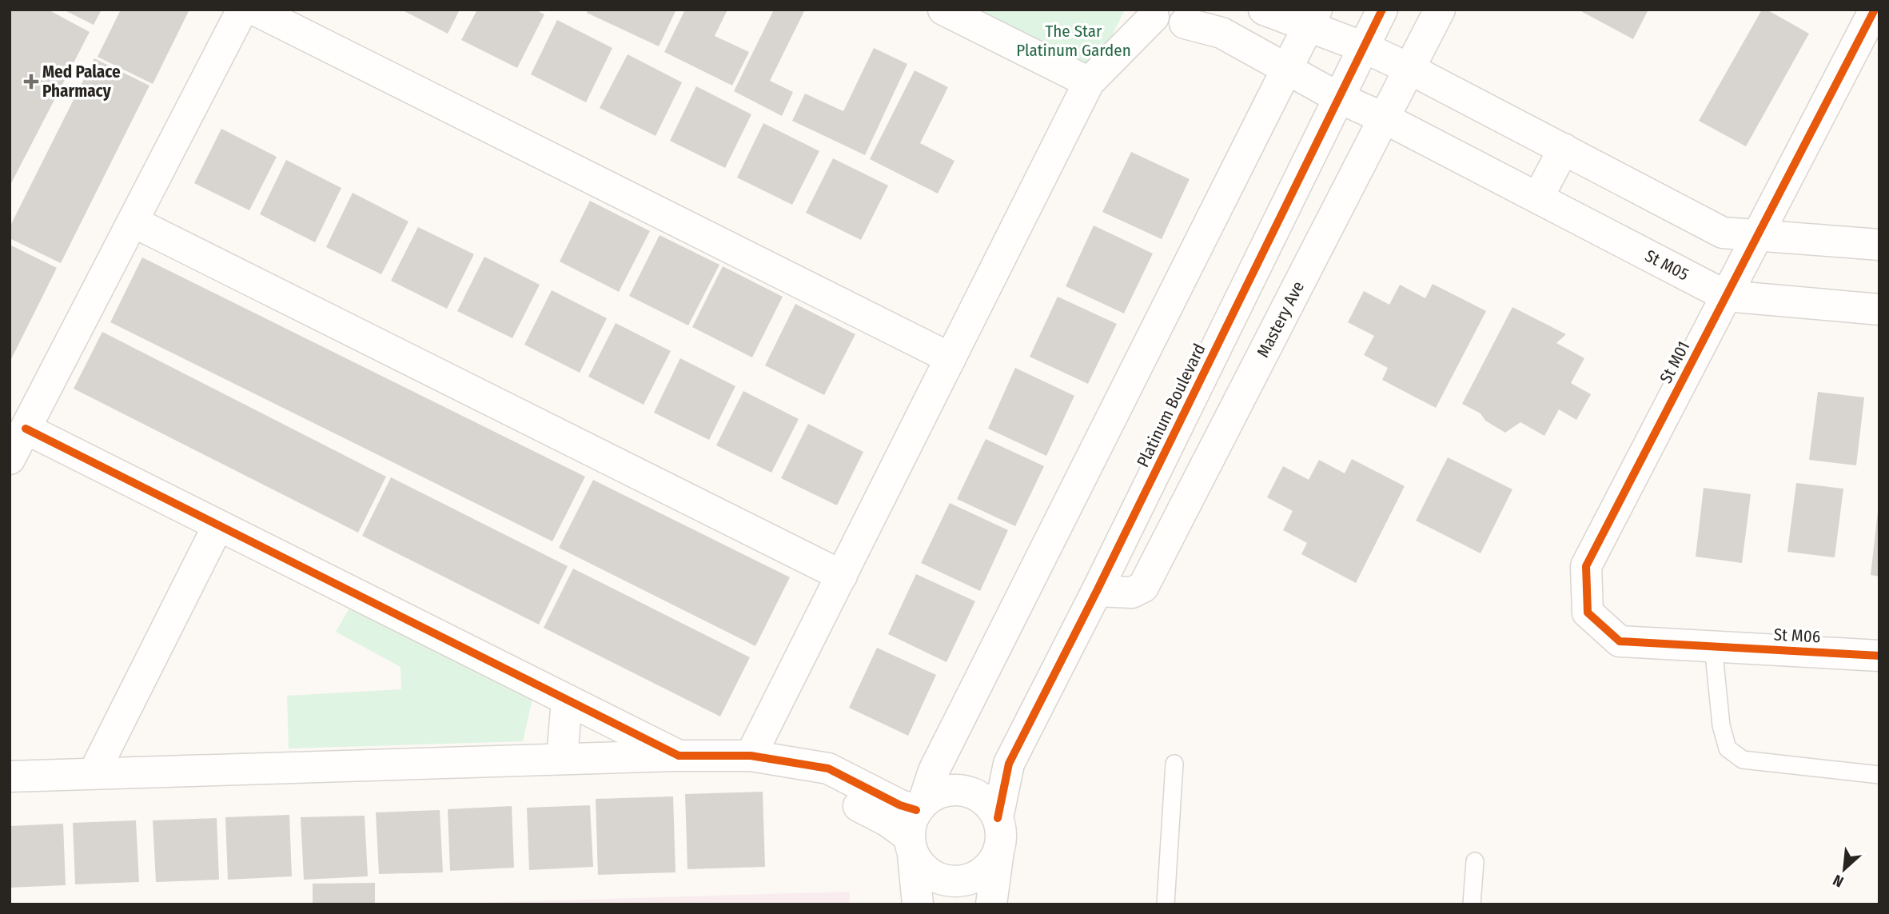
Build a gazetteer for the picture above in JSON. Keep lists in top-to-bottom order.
{
  "streets": {
    "street": [
      "St M05",
      "Mastery Ave",
      "St M01",
      "Platinum Boulevard",
      "St M06"
    ]
  },
  "crossings": [
    ["St M05", "Mastery Ave"],
    ["St M05", "St M01"],
    ["St M05", "Platinum Boulevard"],
    ["Mastery Ave", "Platinum Boulevard"],
    ["St M01", "St M06"]
  ],
  "parks": ["The Star Platinum Garden"],
  "places": {
    "health": ["Med Palace Pharmacy"]
  },
  "north": "bottom left"
}
